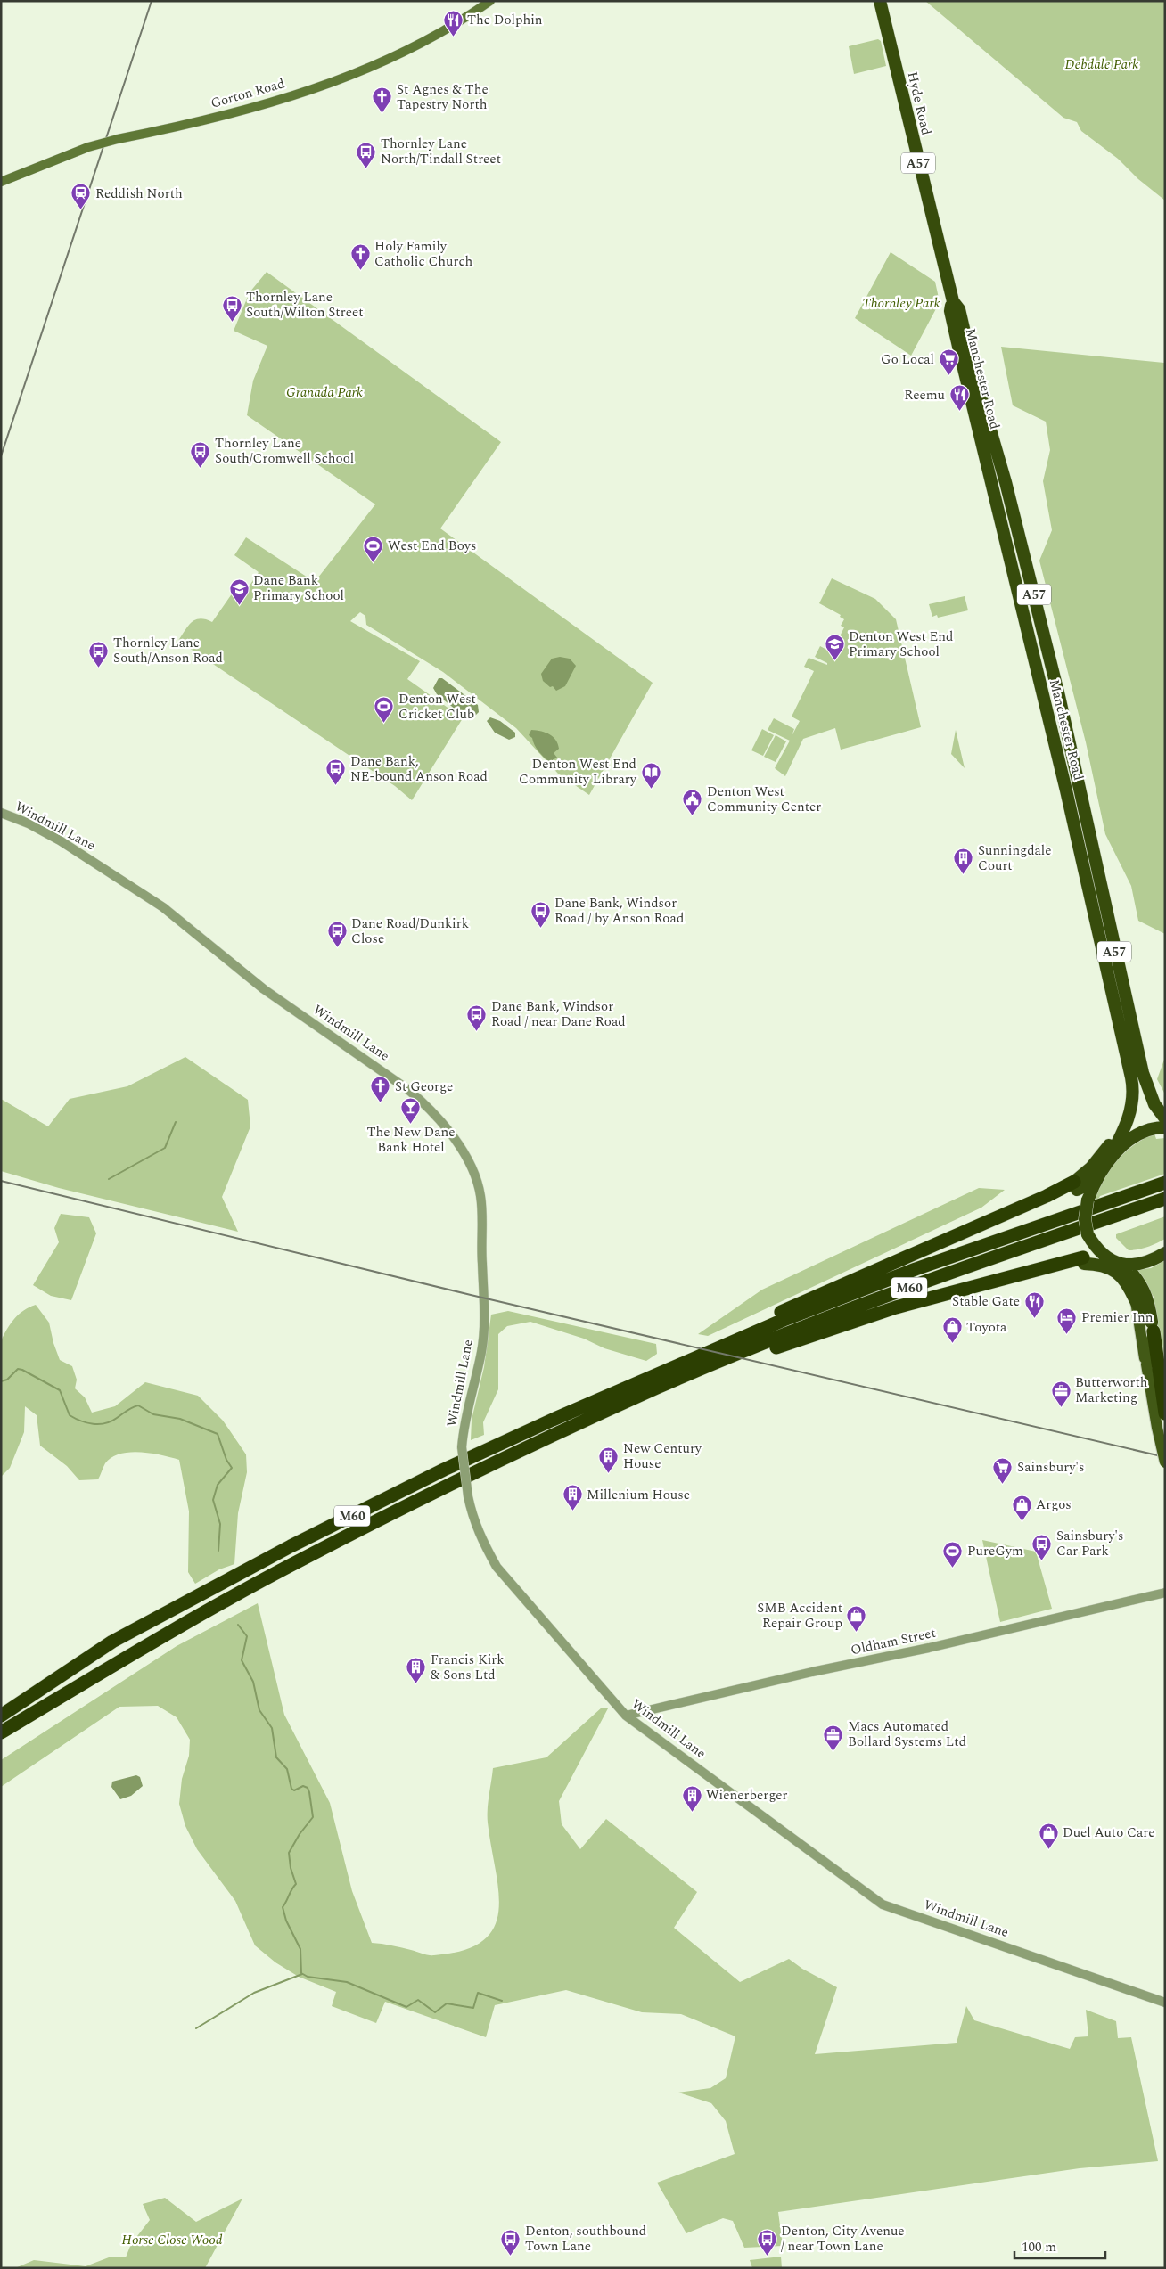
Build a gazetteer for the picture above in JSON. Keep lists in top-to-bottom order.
{
  "streets": {
    "highway": [
      "Hyde Road",
      "A57",
      "Manchester Road",
      "M60"
    ],
    "main road": ["Gorton Road"],
    "street": ["Windmill Lane", "Oldham Street"]
  },
  "crossings": [
    ["Hyde Road", "Manchester Road"],
    ["A57", "Manchester Road"],
    ["Windmill Lane", "Oldham Street"]
  ],
  "parks": [
    "Debdale Park",
    "Thornley Park",
    "Granada Park",
    "Horse Close Wood"
  ],
  "places": {
    "restaurant": ["The Dolphin", "Reemu", "Stable Gate"],
    "church": ["St Agnes & The Tapestry North", "Holy Family Catholic Church", "St George"],
    "bus stop": [
      "Thornley Lane North/Tindall Street",
      "Thornley Lane South/Wilton Street",
      "Thornley Lane South/Cromwell School",
      "Thornley Lane South/Anson Road",
      "Dane Bank, NE-bound Anson Road",
      "Dane Bank, Windsor Road / by Anson Road",
      "Dane Road/Dunkirk Close",
      "Dane Bank, Windsor Road / near Dane Road",
      "Sainsbury's Car Park",
      "Denton, southbound Town Lane",
      "Denton, City Avenue / near Town Lane"
    ],
    "station": ["Reddish North"],
    "supermarket": ["Go Local", "Sainsbury's"],
    "sports": ["West End Boys", "Denton West Cricket Club", "PureGym"],
    "school or university": ["Dane Bank Primary School", "Denton West End Primary School"],
    "library": ["Denton West End Community Library"],
    "public building": ["Denton West Community Center"],
    "building": [
      "Sunningdale Court",
      "New Century House",
      "Millenium House",
      "Francis Kirk & Sons Ltd",
      "Wienerberger"
    ],
    "bar": ["The New Dane Bank Hotel"],
    "hotel": ["Premier Inn"],
    "shop": [
      "Toyota",
      "Argos",
      "SMB Accident Repair Group",
      "Duel Auto Care"
    ],
    "office": ["Butterworth Marketing", "Macs Automated Bollard Systems Ltd"]
  },
  "scale_bar": "100 m"
}
